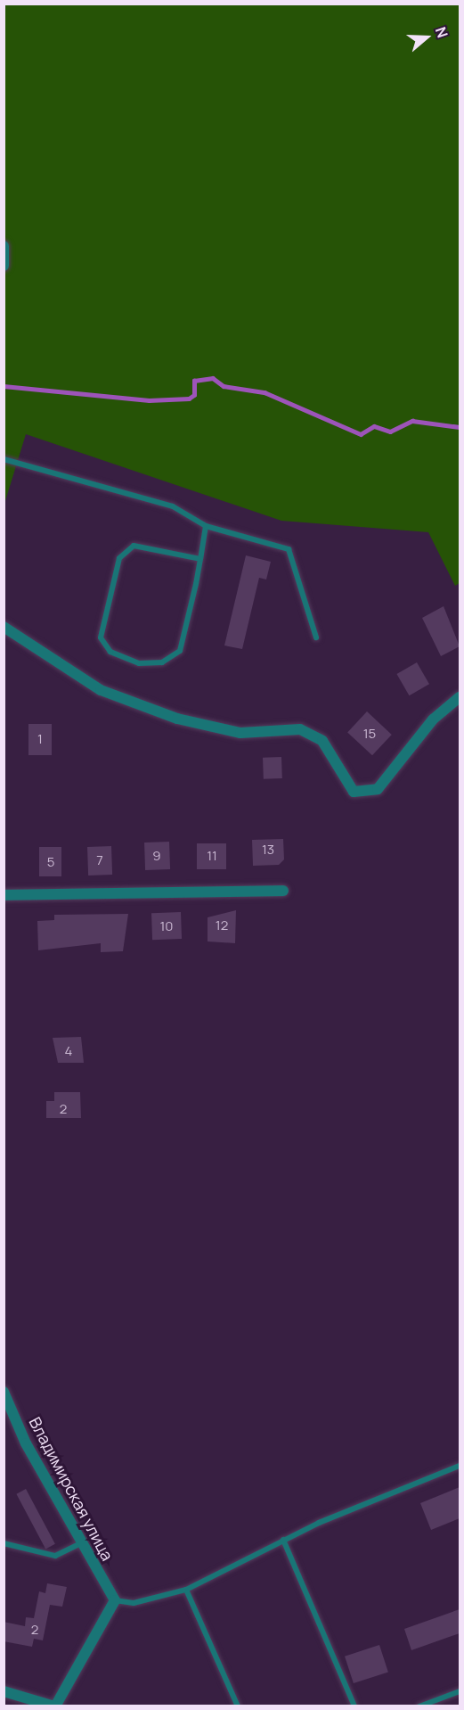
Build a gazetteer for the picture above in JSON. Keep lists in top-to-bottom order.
{
  "streets": {
    "street": ["Владимирская улица"]
  },
  "house_numbers": [
    "15",
    "1",
    "13",
    "9",
    "11",
    "7",
    "5",
    "12",
    "10",
    "4",
    "2",
    "2"
  ],
  "north": "right"
}
